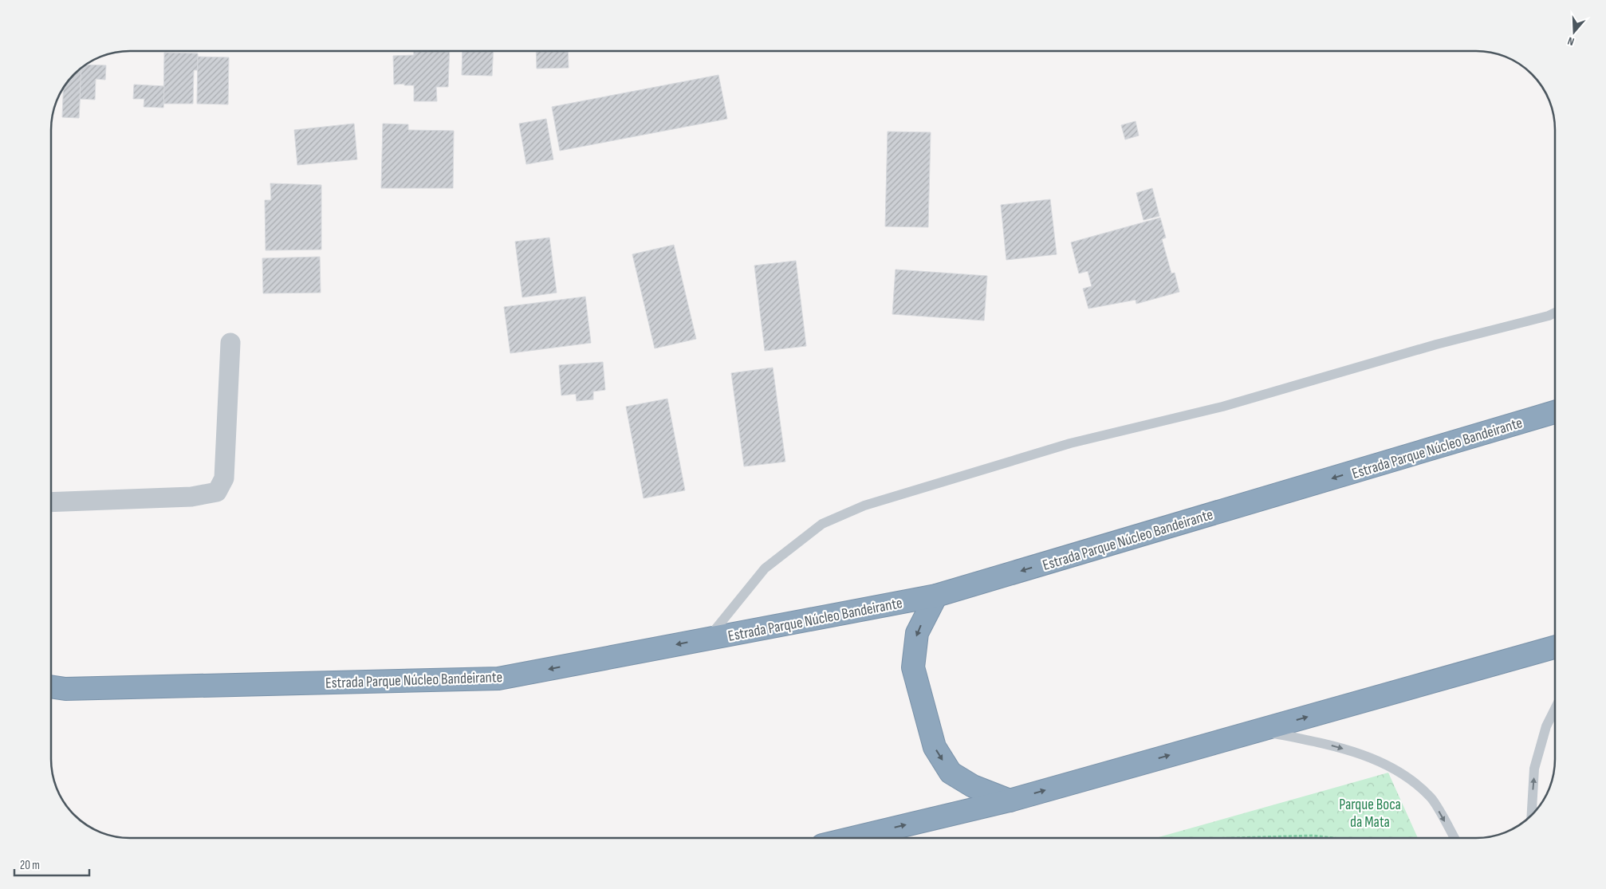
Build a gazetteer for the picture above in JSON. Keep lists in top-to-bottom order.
{
  "streets": {
    "highway": ["Estrada Parque Núcleo Bandeirante"]
  },
  "one_way": ["Estrada Parque Núcleo Bandeirante"],
  "parks": ["Parque Boca da Mata"],
  "scale_bar": "20 m",
  "north": "bottom"
}
